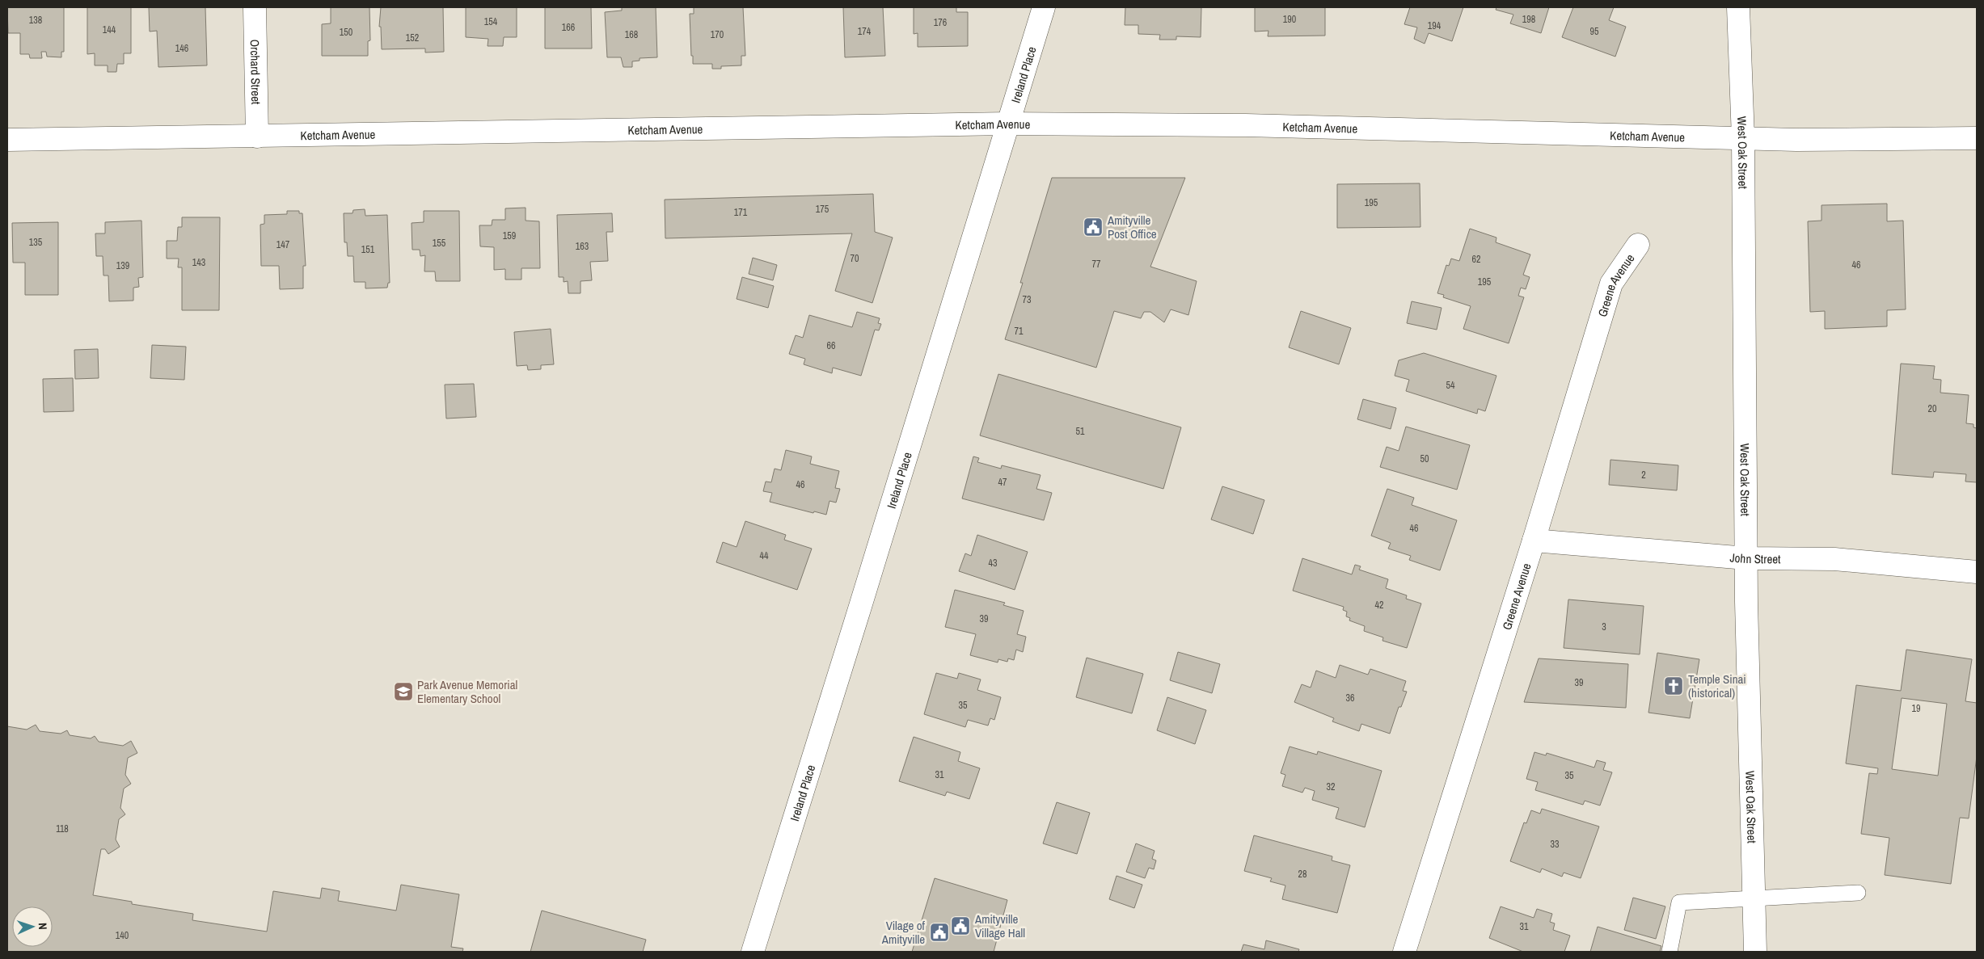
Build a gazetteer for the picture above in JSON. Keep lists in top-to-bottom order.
{
  "streets": {
    "street": [
      "Orchard Street",
      "Ireland Place",
      "Ketcham Avenue",
      "West Oak Street",
      "Greene Avenue",
      "John Street"
    ]
  },
  "crossings": [
    ["Orchard Street", "Ketcham Avenue"],
    ["Ireland Place", "Ketcham Avenue"],
    ["Ketcham Avenue", "West Oak Street"],
    ["West Oak Street", "John Street"],
    ["Greene Avenue", "John Street"]
  ],
  "places": {
    "public building": ["Amityville Post Office", "Amityville Village Hall", "Vilage of Amityville"],
    "church": ["Temple Sinai (historical)"],
    "school or university": ["Park Avenue Memorial Elementary School"]
  },
  "house_numbers": [
    "190",
    "198",
    "138",
    "154",
    "176",
    "194",
    "166",
    "144",
    "174",
    "95",
    "150",
    "168",
    "170",
    "152",
    "146",
    "195",
    "175",
    "171",
    "159",
    "135",
    "155",
    "147",
    "163",
    "151",
    "70",
    "62",
    "143",
    "77",
    "46",
    "139",
    "195",
    "73",
    "71",
    "66",
    "54",
    "20",
    "51",
    "50",
    "2",
    "47",
    "46",
    "46",
    "44",
    "43",
    "42",
    "39",
    "3",
    "39",
    "36",
    "35",
    "19",
    "31",
    "35",
    "32",
    "118",
    "33",
    "28",
    "31",
    "140"
  ],
  "north": "right"
}
